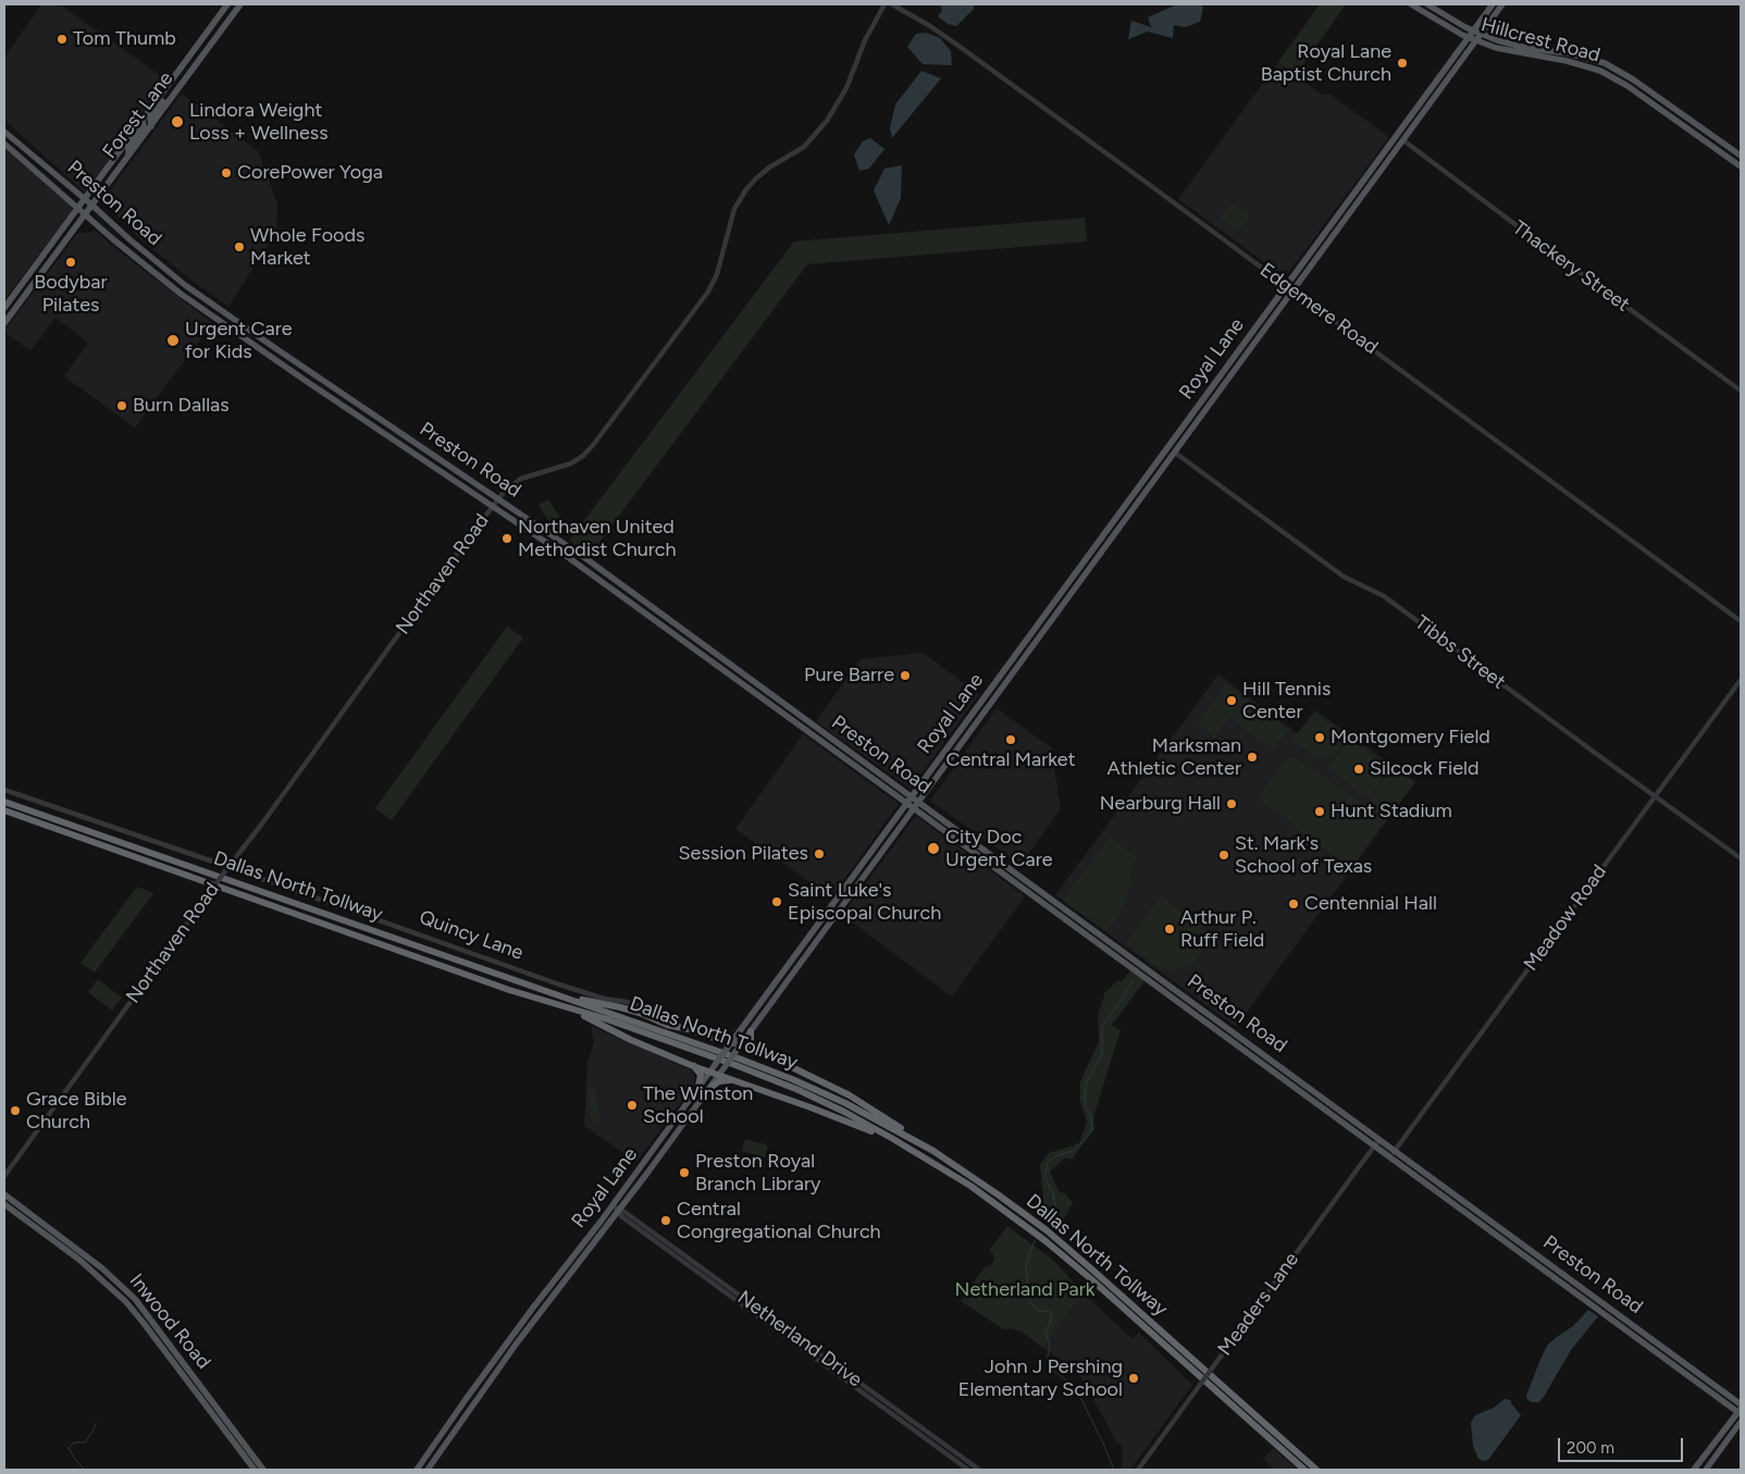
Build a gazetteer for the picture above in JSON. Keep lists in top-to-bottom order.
{
  "streets": {
    "highway": ["Dallas North Tollway"],
    "main road": [
      "Hillcrest Road",
      "Forest Lane",
      "Preston Road",
      "Royal Lane",
      "Quincy Lane",
      "Inwood Road"
    ],
    "street": [
      "Thackery Street",
      "Edgemere Road",
      "Northaven Road",
      "Tibbs Street",
      "Meadow Road",
      "Meaders Lane",
      "Netherland Drive"
    ]
  },
  "crossings": [
    ["Hillcrest Road", "Royal Lane"],
    ["Forest Lane", "Preston Road"],
    ["Preston Road", "Royal Lane"],
    ["Preston Road", "Northaven Road"],
    ["Preston Road", "Meadow Road"],
    ["Preston Road", "Meaders Lane"],
    ["Thackery Street", "Royal Lane"],
    ["Edgemere Road", "Royal Lane"],
    ["Royal Lane", "Tibbs Street"],
    ["Royal Lane", "Quincy Lane"],
    ["Royal Lane", "Netherland Drive"],
    ["Northaven Road", "Quincy Lane"],
    ["Tibbs Street", "Meadow Road"]
  ],
  "parks": ["Netherland Park"],
  "places": [
    "Tom Thumb",
    "Royal Lane Baptist Church",
    "Lindora Weight Loss + Wellness",
    "CorePower Yoga",
    "Whole Foods Market",
    "Bodybar Pilates",
    "Urgent Care for Kids",
    "Burn Dallas",
    "Northaven United Methodist Church",
    "Pure Barre",
    "Hill Tennis Center",
    "Montgomery Field",
    "Central Market",
    "Marksman Athletic Center",
    "Silcock Field",
    "Nearburg Hall",
    "Hunt Stadium",
    "City Doc Urgent Care",
    "Session Pilates",
    "St. Mark's School of Texas",
    "Saint Luke's Episcopal Church",
    "Centennial Hall",
    "Arthur P. Ruff Field",
    "The Winston School",
    "Grace Bible Church",
    "Preston Royal Branch Library",
    "Central Congregational Church",
    "John J Pershing Elementary School"
  ],
  "scale_bar": "200 m"
}
